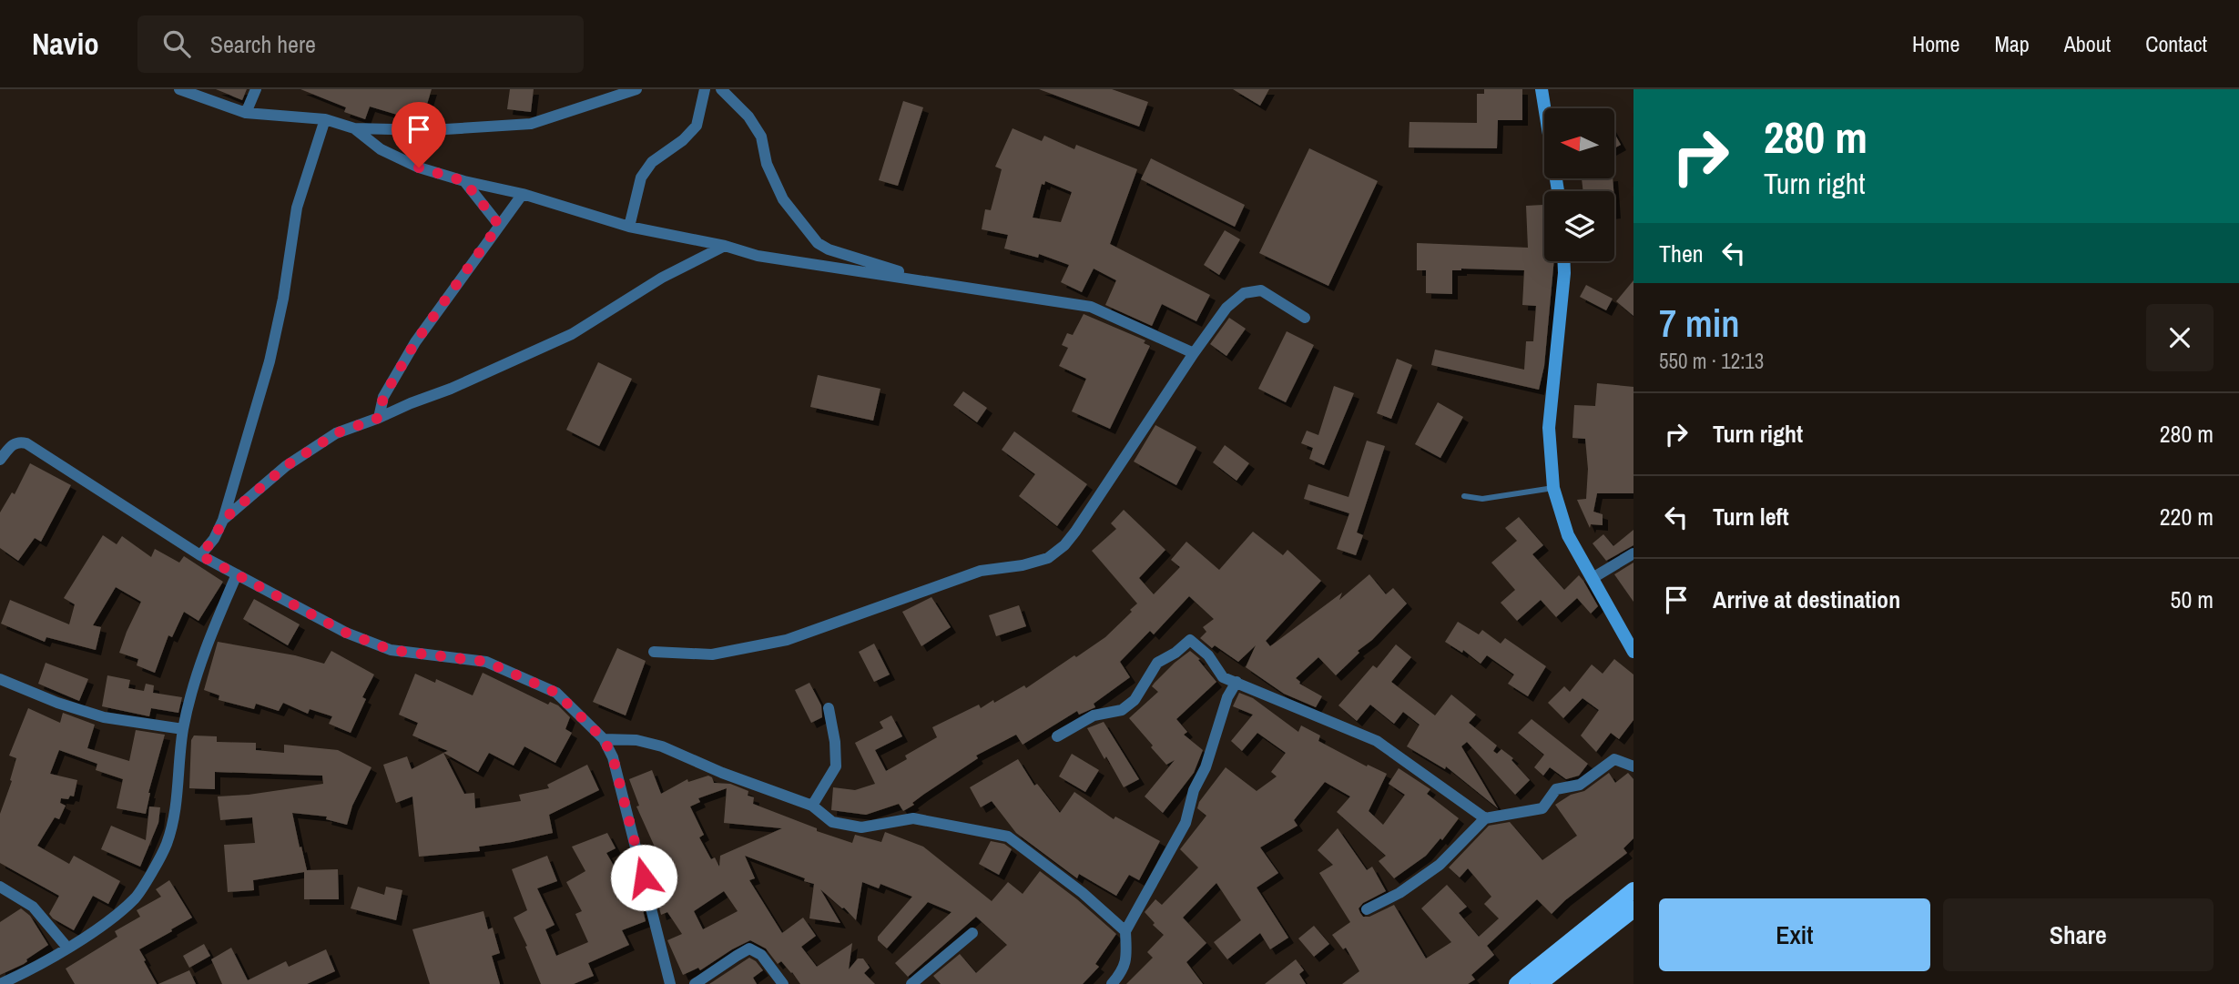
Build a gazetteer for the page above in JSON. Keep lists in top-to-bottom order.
{
  "north": "left",
  "page": {
    "header": "Navio",
    "search": "Search here",
    "nav": [
      "Home",
      "Map",
      "About",
      "Contact"
    ],
    "turn": ["280 m", "Turn right"],
    "then": "Then",
    "heading": ["7 min", "550 m · 12:13"],
    "list": [
      {
        "name": "Turn right",
        "value": "280 m"
      },
      {
        "name": "Turn left",
        "value": "220 m"
      },
      {
        "name": "Arrive at destination",
        "value": "50 m"
      }
    ],
    "buttons": ["Exit", "Share"]
  }
}
